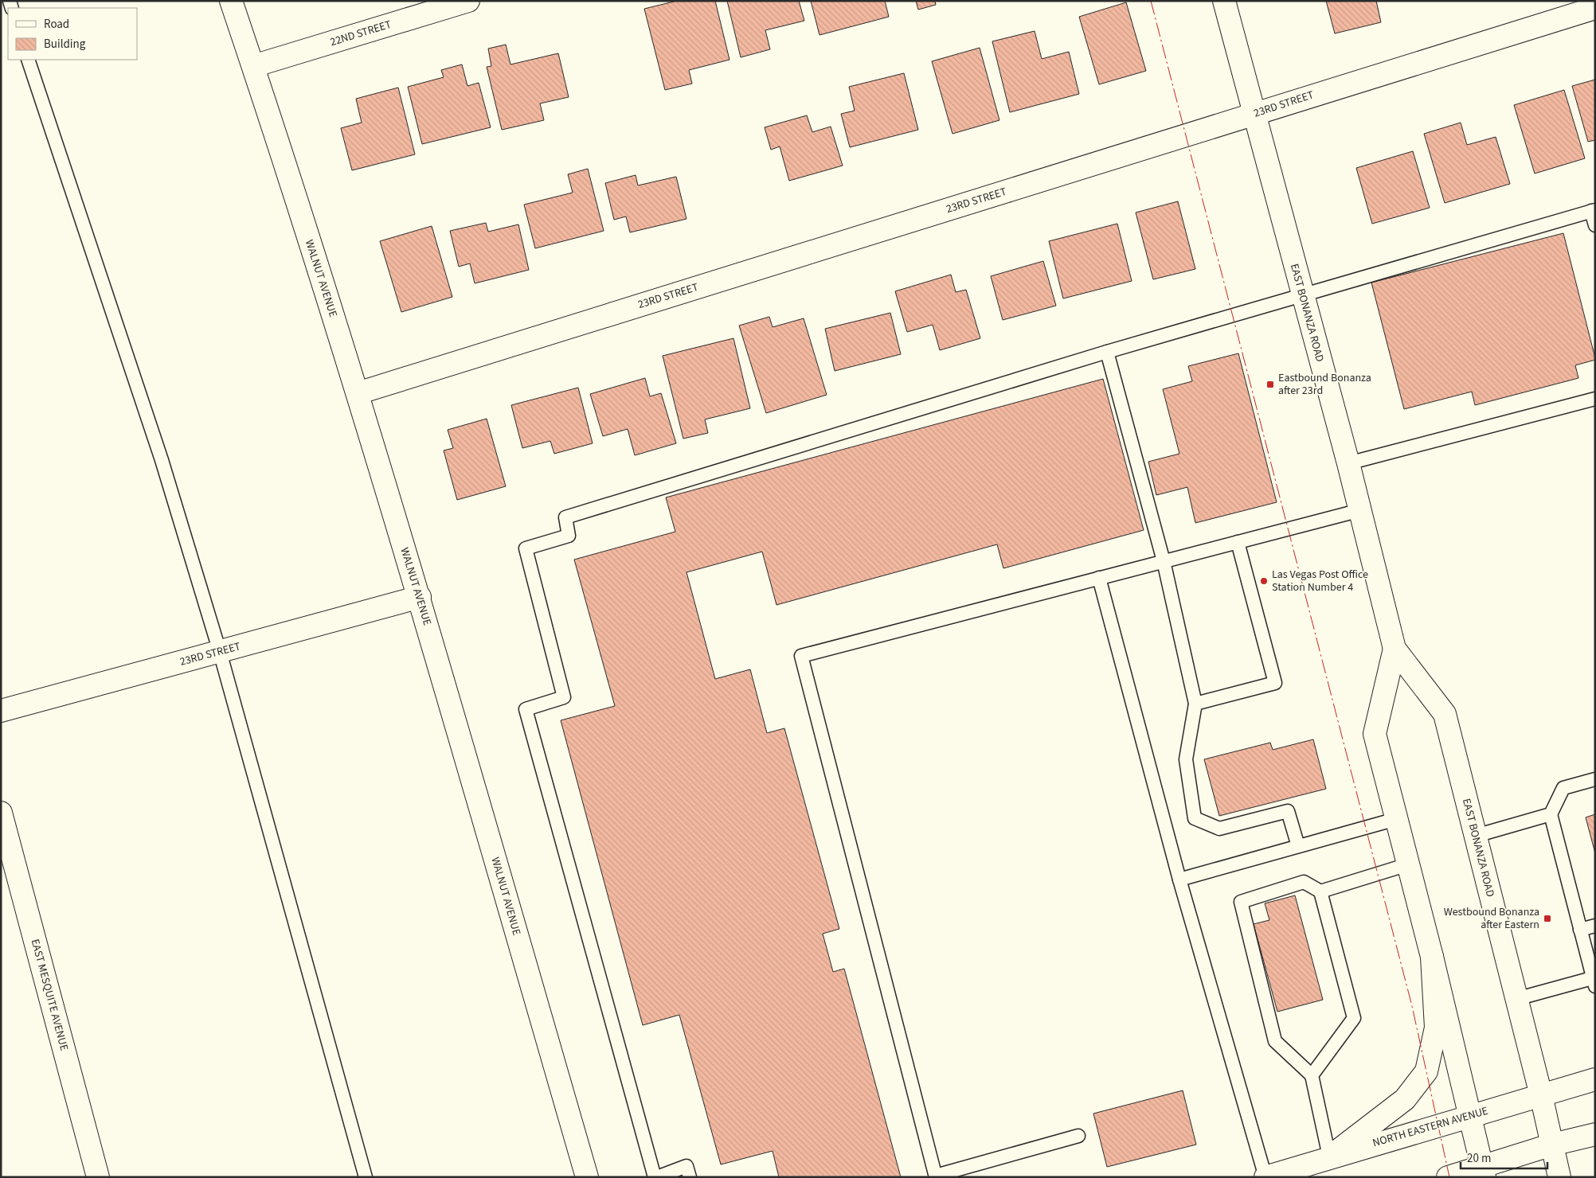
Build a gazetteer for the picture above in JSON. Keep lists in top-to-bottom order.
{
  "streets": {
    "street": [
      "22ND STREET",
      "23RD STREET",
      "WALNUT AVENUE",
      "EAST BONANZA ROAD",
      "EAST MESQUITE AVENUE",
      "NORTH EASTERN AVENUE"
    ]
  },
  "crossings": [
    ["22ND STREET", "WALNUT AVENUE"],
    ["23RD STREET", "WALNUT AVENUE"],
    ["23RD STREET", "EAST BONANZA ROAD"],
    ["EAST BONANZA ROAD", "NORTH EASTERN AVENUE"]
  ],
  "places": {
    "transit": ["Eastbound Bonanza after 23rd", "Westbound Bonanza after Eastern"],
    "other": ["Las Vegas Post Office Station Number 4"]
  },
  "legend": ["Road", "Building"],
  "scale_bar": "20 m"
}
